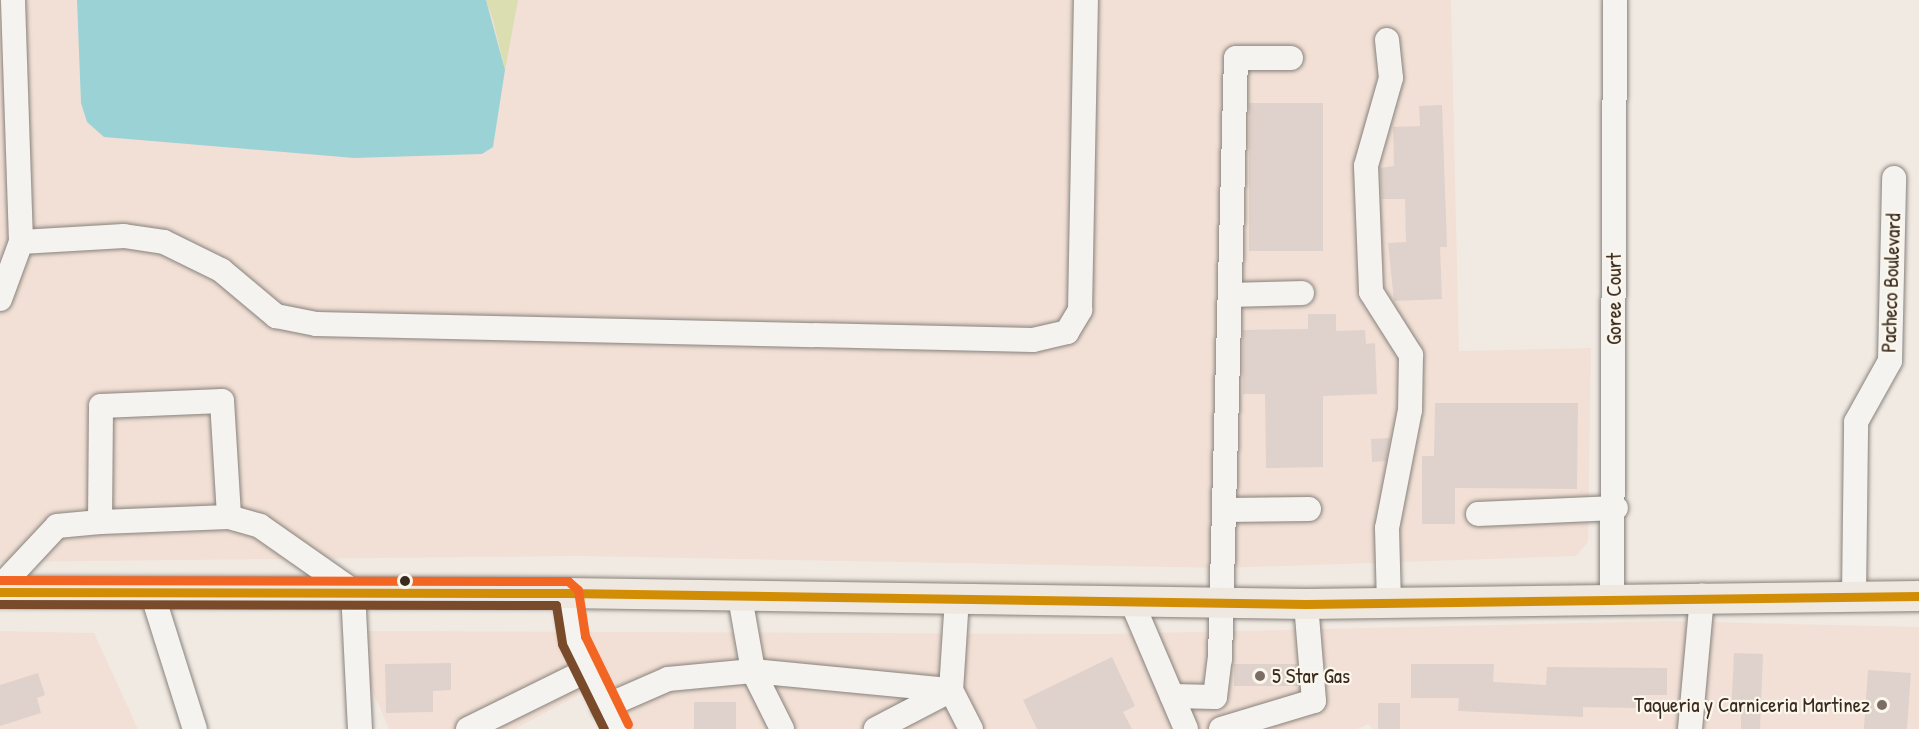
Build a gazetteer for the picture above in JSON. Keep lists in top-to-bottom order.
{
  "streets": {
    "street": ["Pacheco Boulevard", "Goree Court"]
  },
  "places": ["5 Star Gas", "Taqueria y Carniceria Martinez"]
}
